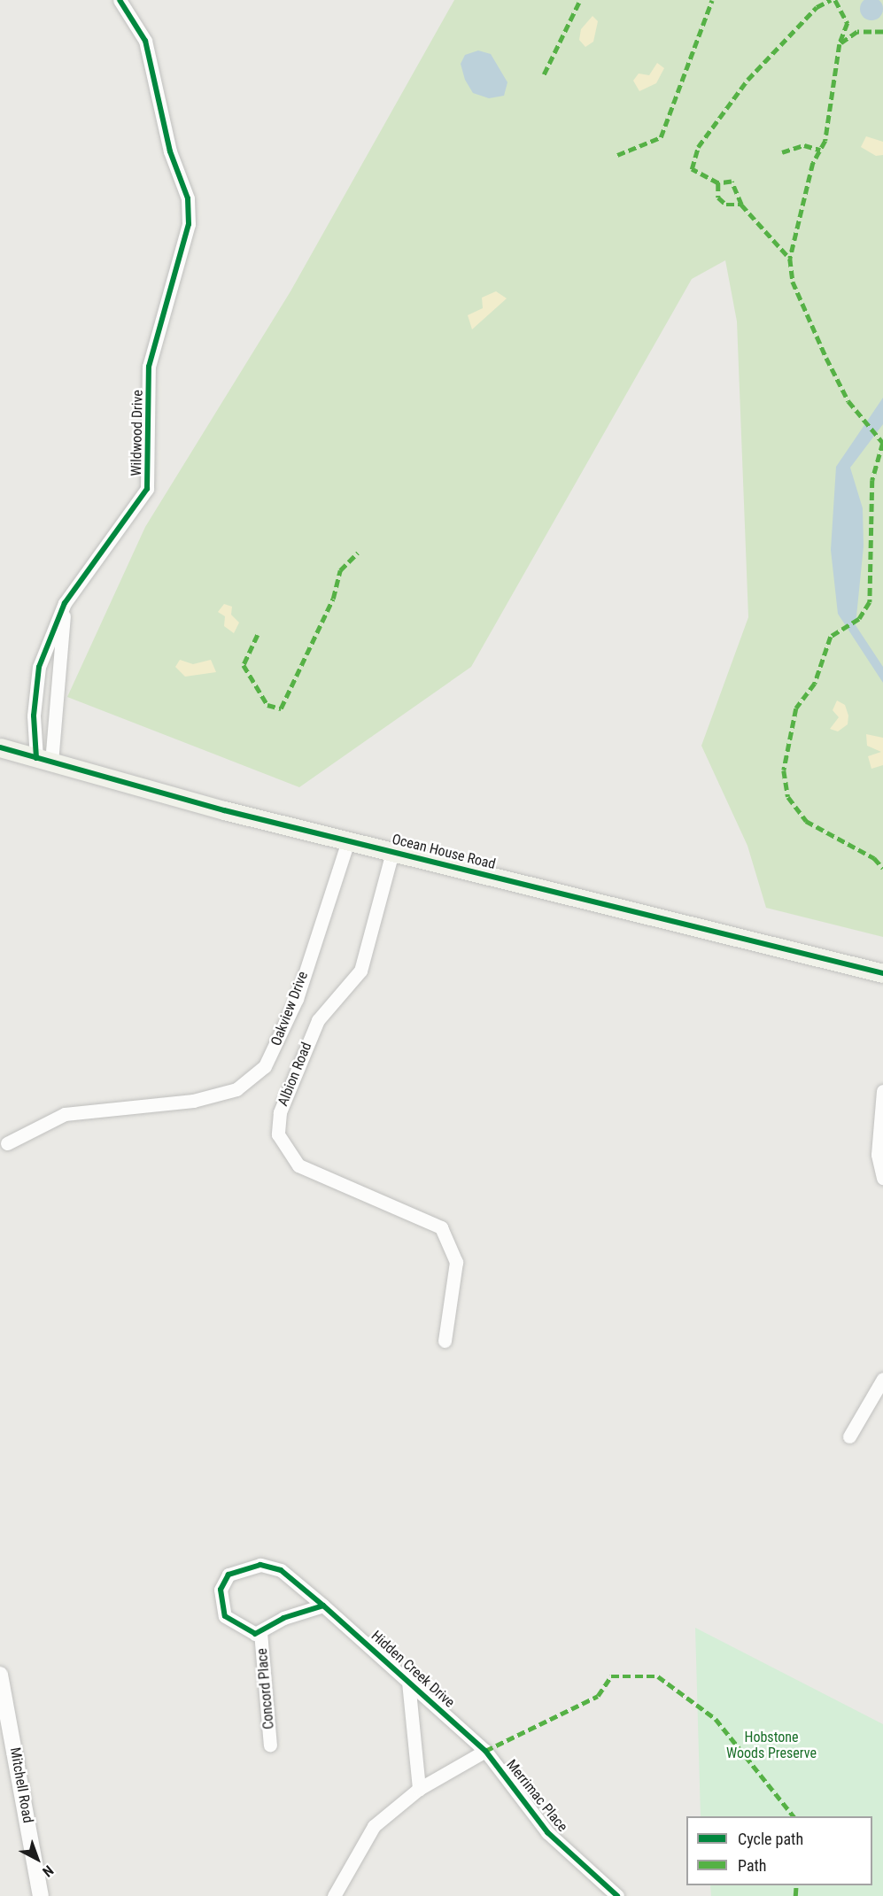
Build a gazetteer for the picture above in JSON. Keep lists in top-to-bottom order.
{
  "streets": {
    "main road": ["Ocean House Road"],
    "street": [
      "Wildwood Drive",
      "Oakview Drive",
      "Albion Road",
      "Hidden Creek Drive",
      "Concord Place",
      "Mitchell Road",
      "Merrimac Place"
    ]
  },
  "crossings": [
    ["Wildwood Drive", "Ocean House Road"],
    ["Ocean House Road", "Oakview Drive"],
    ["Ocean House Road", "Albion Road"],
    ["Hidden Creek Drive", "Concord Place"],
    ["Hidden Creek Drive", "Merrimac Place"]
  ],
  "parks": ["Hobstone Woods Preserve"],
  "legend": ["Cycle path", "Path"],
  "north": "bottom right"
}
